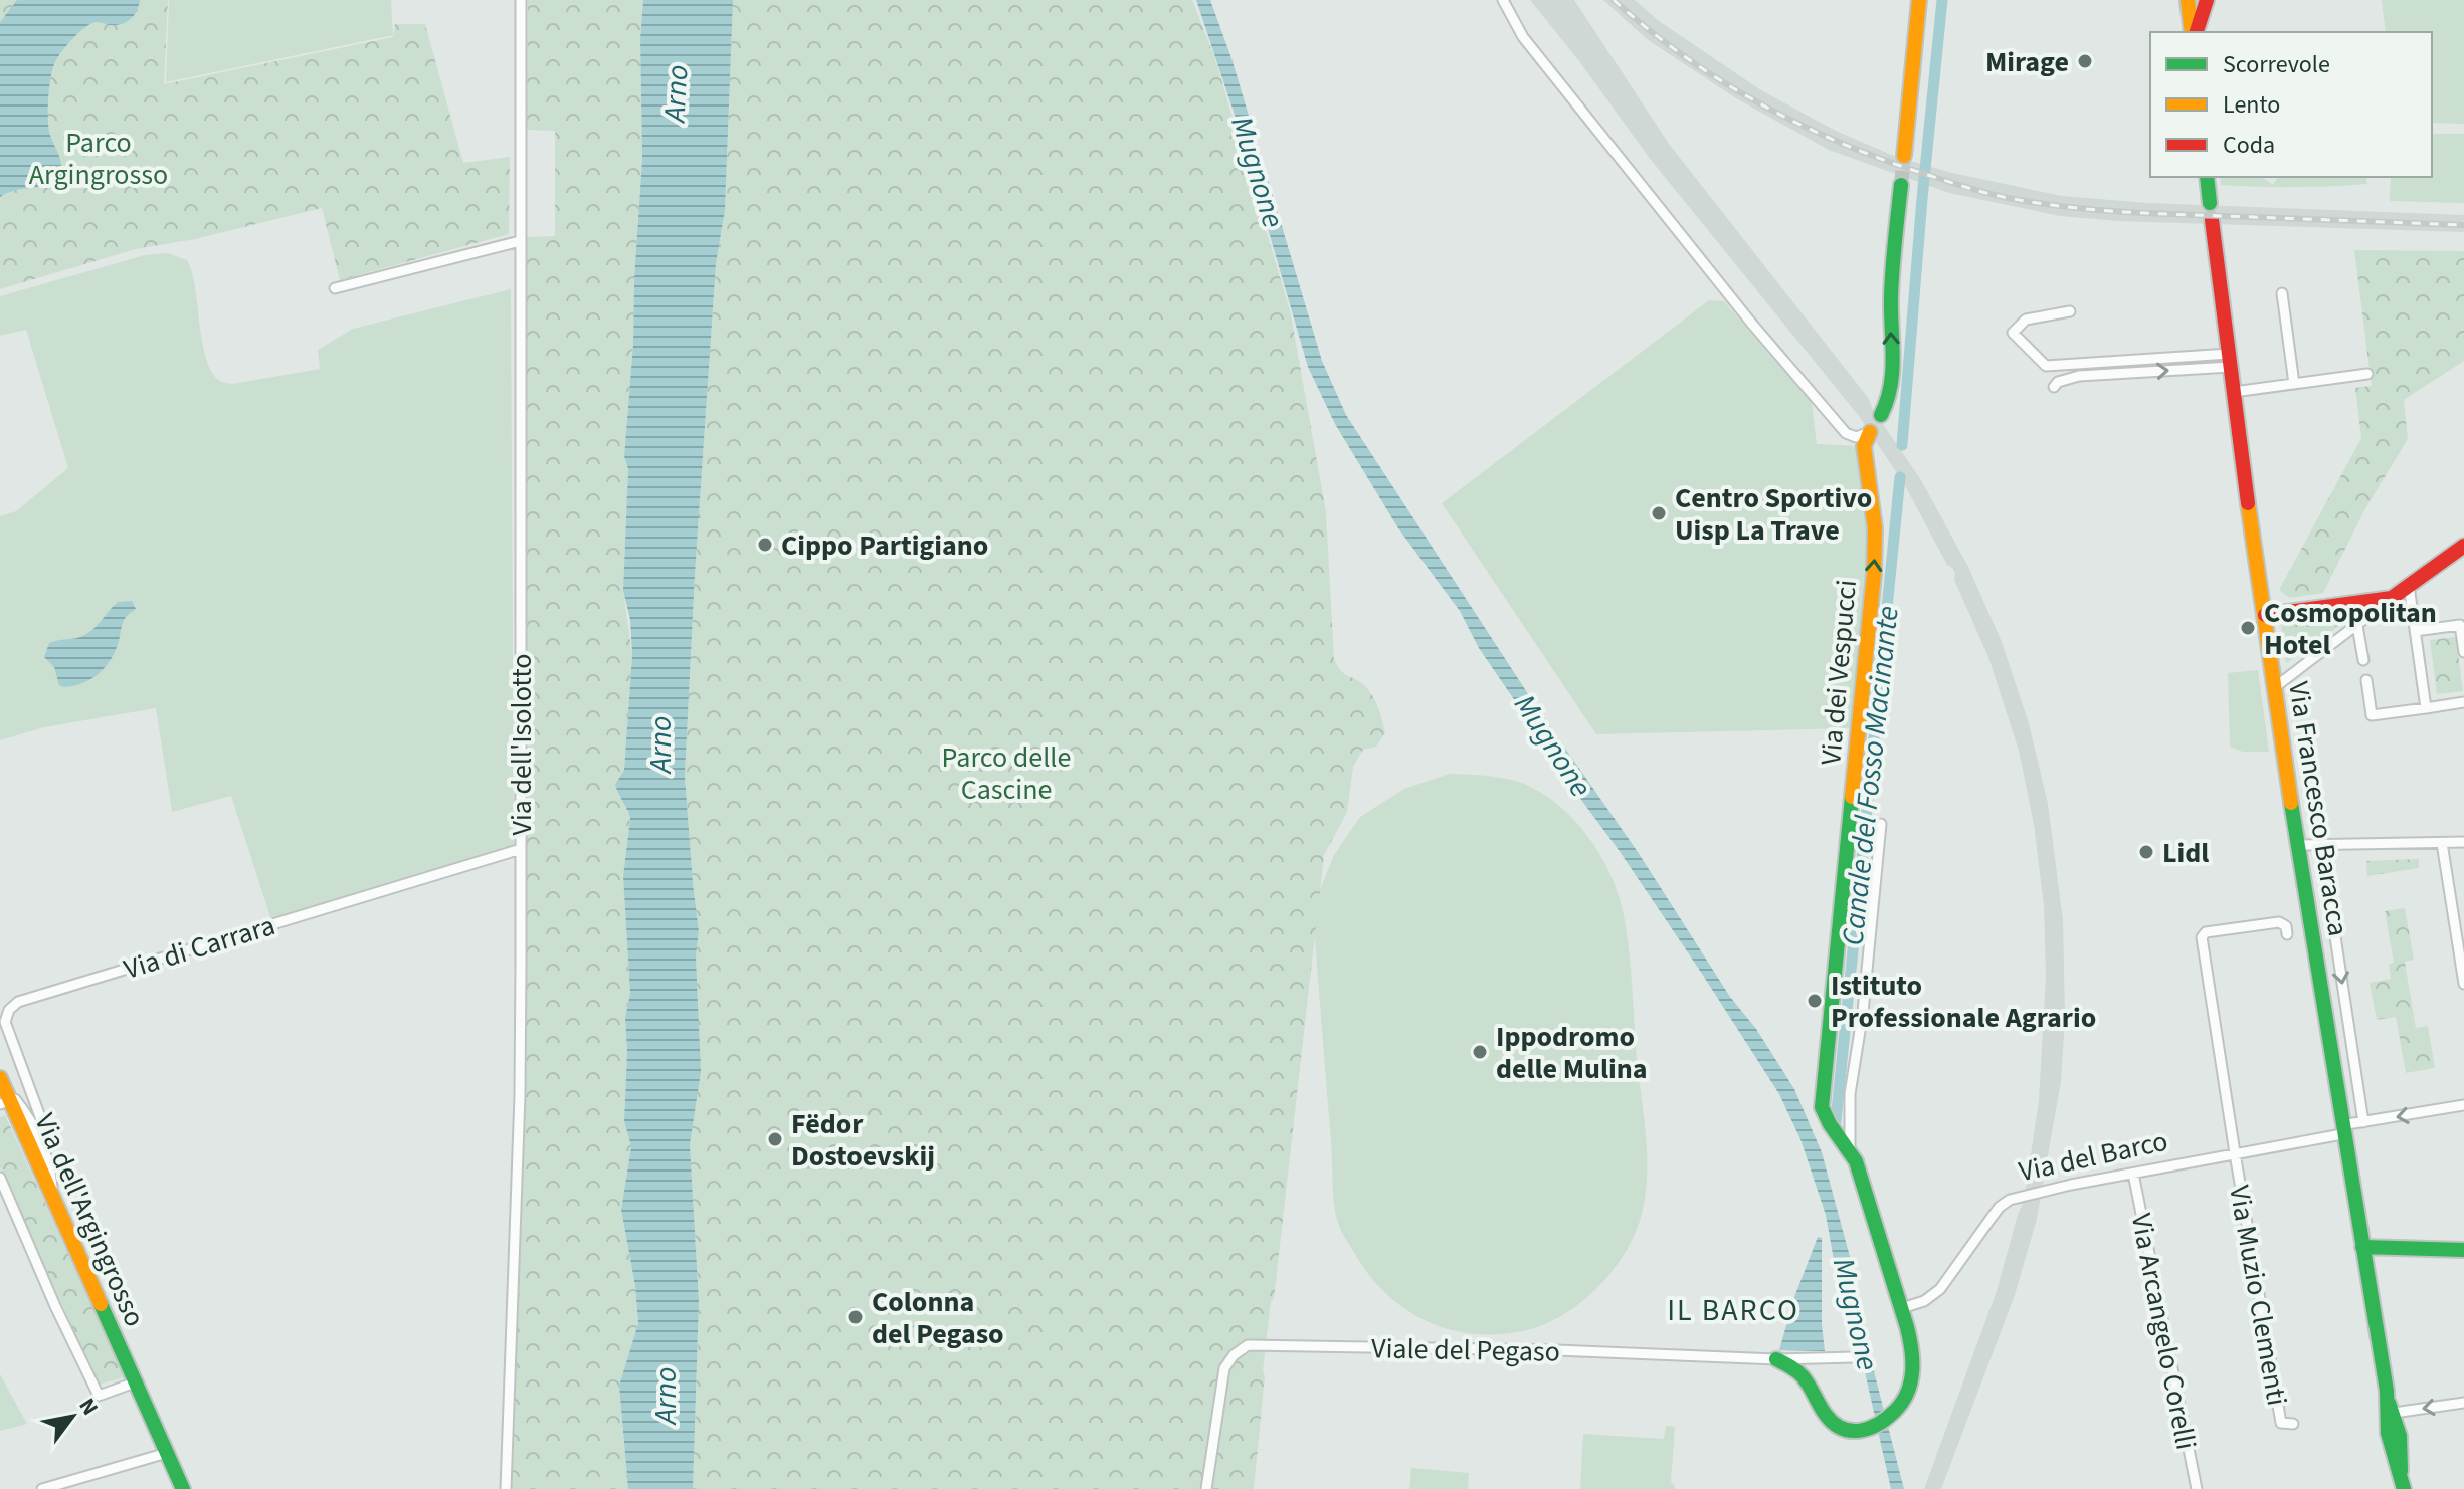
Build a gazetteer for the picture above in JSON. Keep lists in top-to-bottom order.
{
  "streets": {
    "street": [
      "Via dei Vespucci",
      "Via dell'Isolotto",
      "Via Francesco Baracca",
      "Via di Carrara",
      "Via del Barco",
      "Via dell'Argingrosso",
      "Via Muzio Clementi",
      "Via Arcangelo Corelli",
      "Viale del Pegaso"
    ]
  },
  "crossings": [
    ["Via dei Vespucci", "Via del Barco"],
    ["Via dei Vespucci", "Viale del Pegaso"],
    ["Via dell'Isolotto", "Via di Carrara"],
    ["Via Francesco Baracca", "Via del Barco"],
    ["Via di Carrara", "Via dell'Argingrosso"],
    ["Via del Barco", "Via Muzio Clementi"],
    ["Via del Barco", "Via Arcangelo Corelli"]
  ],
  "districts": ["IL BARCO"],
  "water": ["Arno", "Mugnone", "Canale del Fosso Macinante"],
  "parks": ["Parco Argingrosso", "Parco delle Cascine"],
  "places": [
    "Mirage",
    "Centro Sportivo Uisp La Trave",
    "Cippo Partigiano",
    "Cosmopolitan Hotel",
    "Lidl",
    "Istituto Professionale Agrario",
    "Ippodromo delle Mulina",
    "Fëdor Dostoevskij",
    "Colonna del Pegaso"
  ],
  "legend": ["Scorrevole", "Lento", "Coda"],
  "north": "top right"
}
